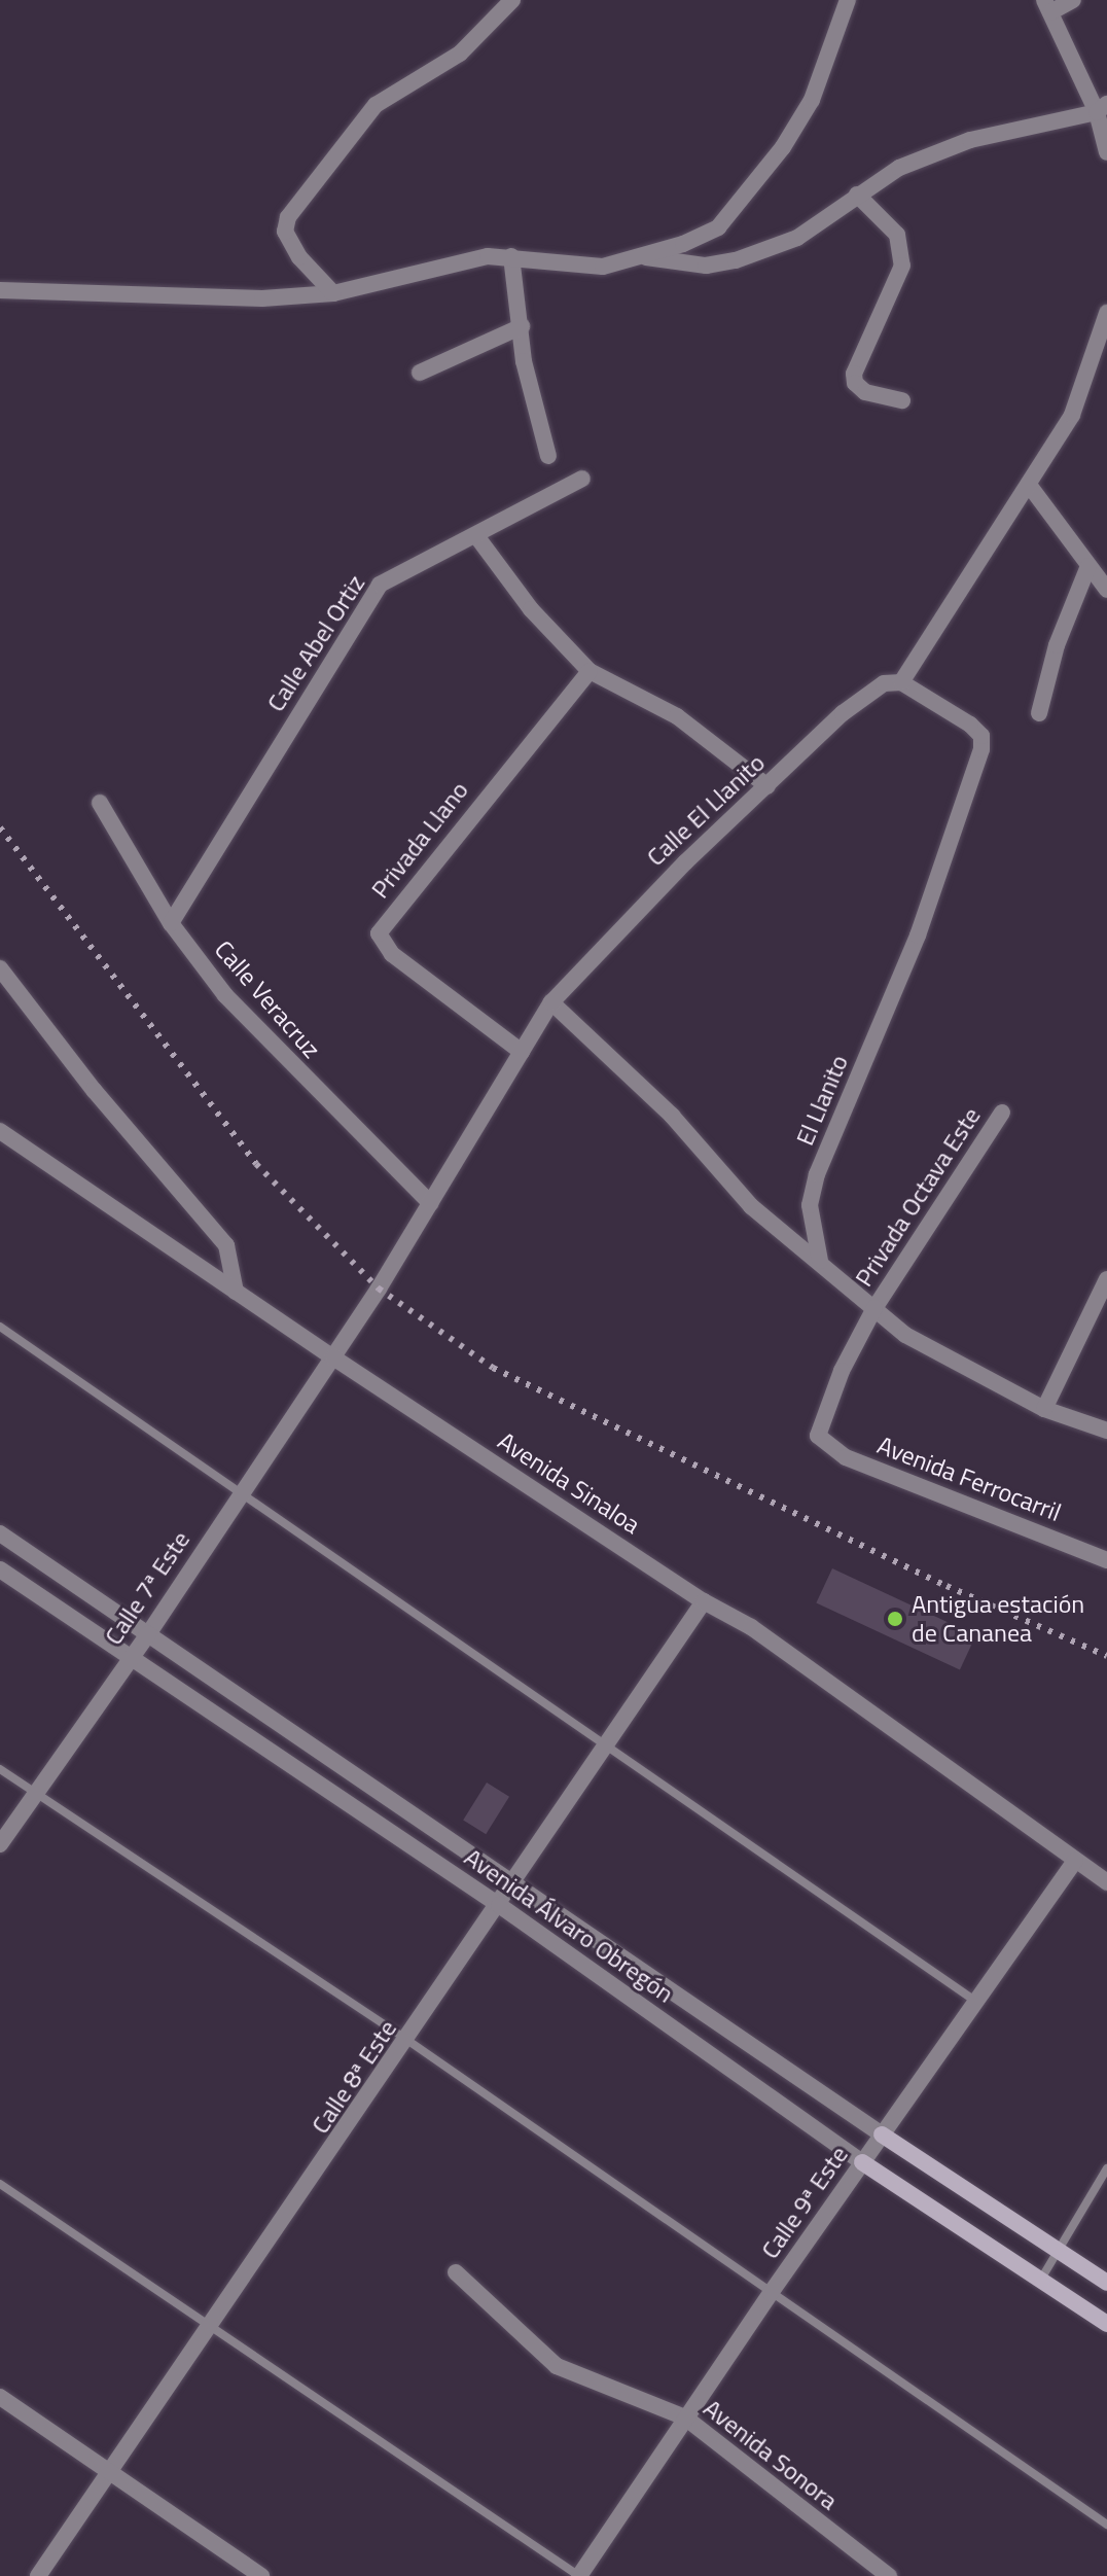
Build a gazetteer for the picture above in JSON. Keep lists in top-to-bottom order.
{
  "streets": {
    "main road": ["Avenida Álvaro Obregón"],
    "street": [
      "Calle Abel Ortiz",
      "Calle El Llanito",
      "Privada Llano",
      "Calle Veracruz",
      "El Llanito",
      "Privada Octava Este",
      "Avenida Ferrocarril",
      "Avenida Sinaloa",
      "Calle 7ª Este",
      "Calle 8ª Este",
      "Calle 9ª Este",
      "Avenida Sonora"
    ]
  },
  "crossings": [
    ["Calle Abel Ortiz", "Calle Veracruz"],
    ["Calle El Llanito", "Privada Llano"],
    ["Calle El Llanito", "Calle Veracruz"],
    ["Calle El Llanito", "El Llanito"],
    ["Calle El Llanito", "Avenida Sinaloa"],
    ["Calle El Llanito", "Calle 7ª Este"],
    ["Privada Octava Este", "Avenida Ferrocarril"],
    ["Avenida Sinaloa", "Calle 7ª Este"],
    ["Avenida Sinaloa", "Calle 8ª Este"],
    ["Avenida Sinaloa", "Calle 9ª Este"],
    ["Calle 7ª Este", "Avenida Álvaro Obregón"],
    ["Avenida Álvaro Obregón", "Calle 8ª Este"],
    ["Avenida Álvaro Obregón", "Calle 9ª Este"],
    ["Calle 9ª Este", "Avenida Sonora"]
  ],
  "places": ["Antigua estación de Cananea"]
}
